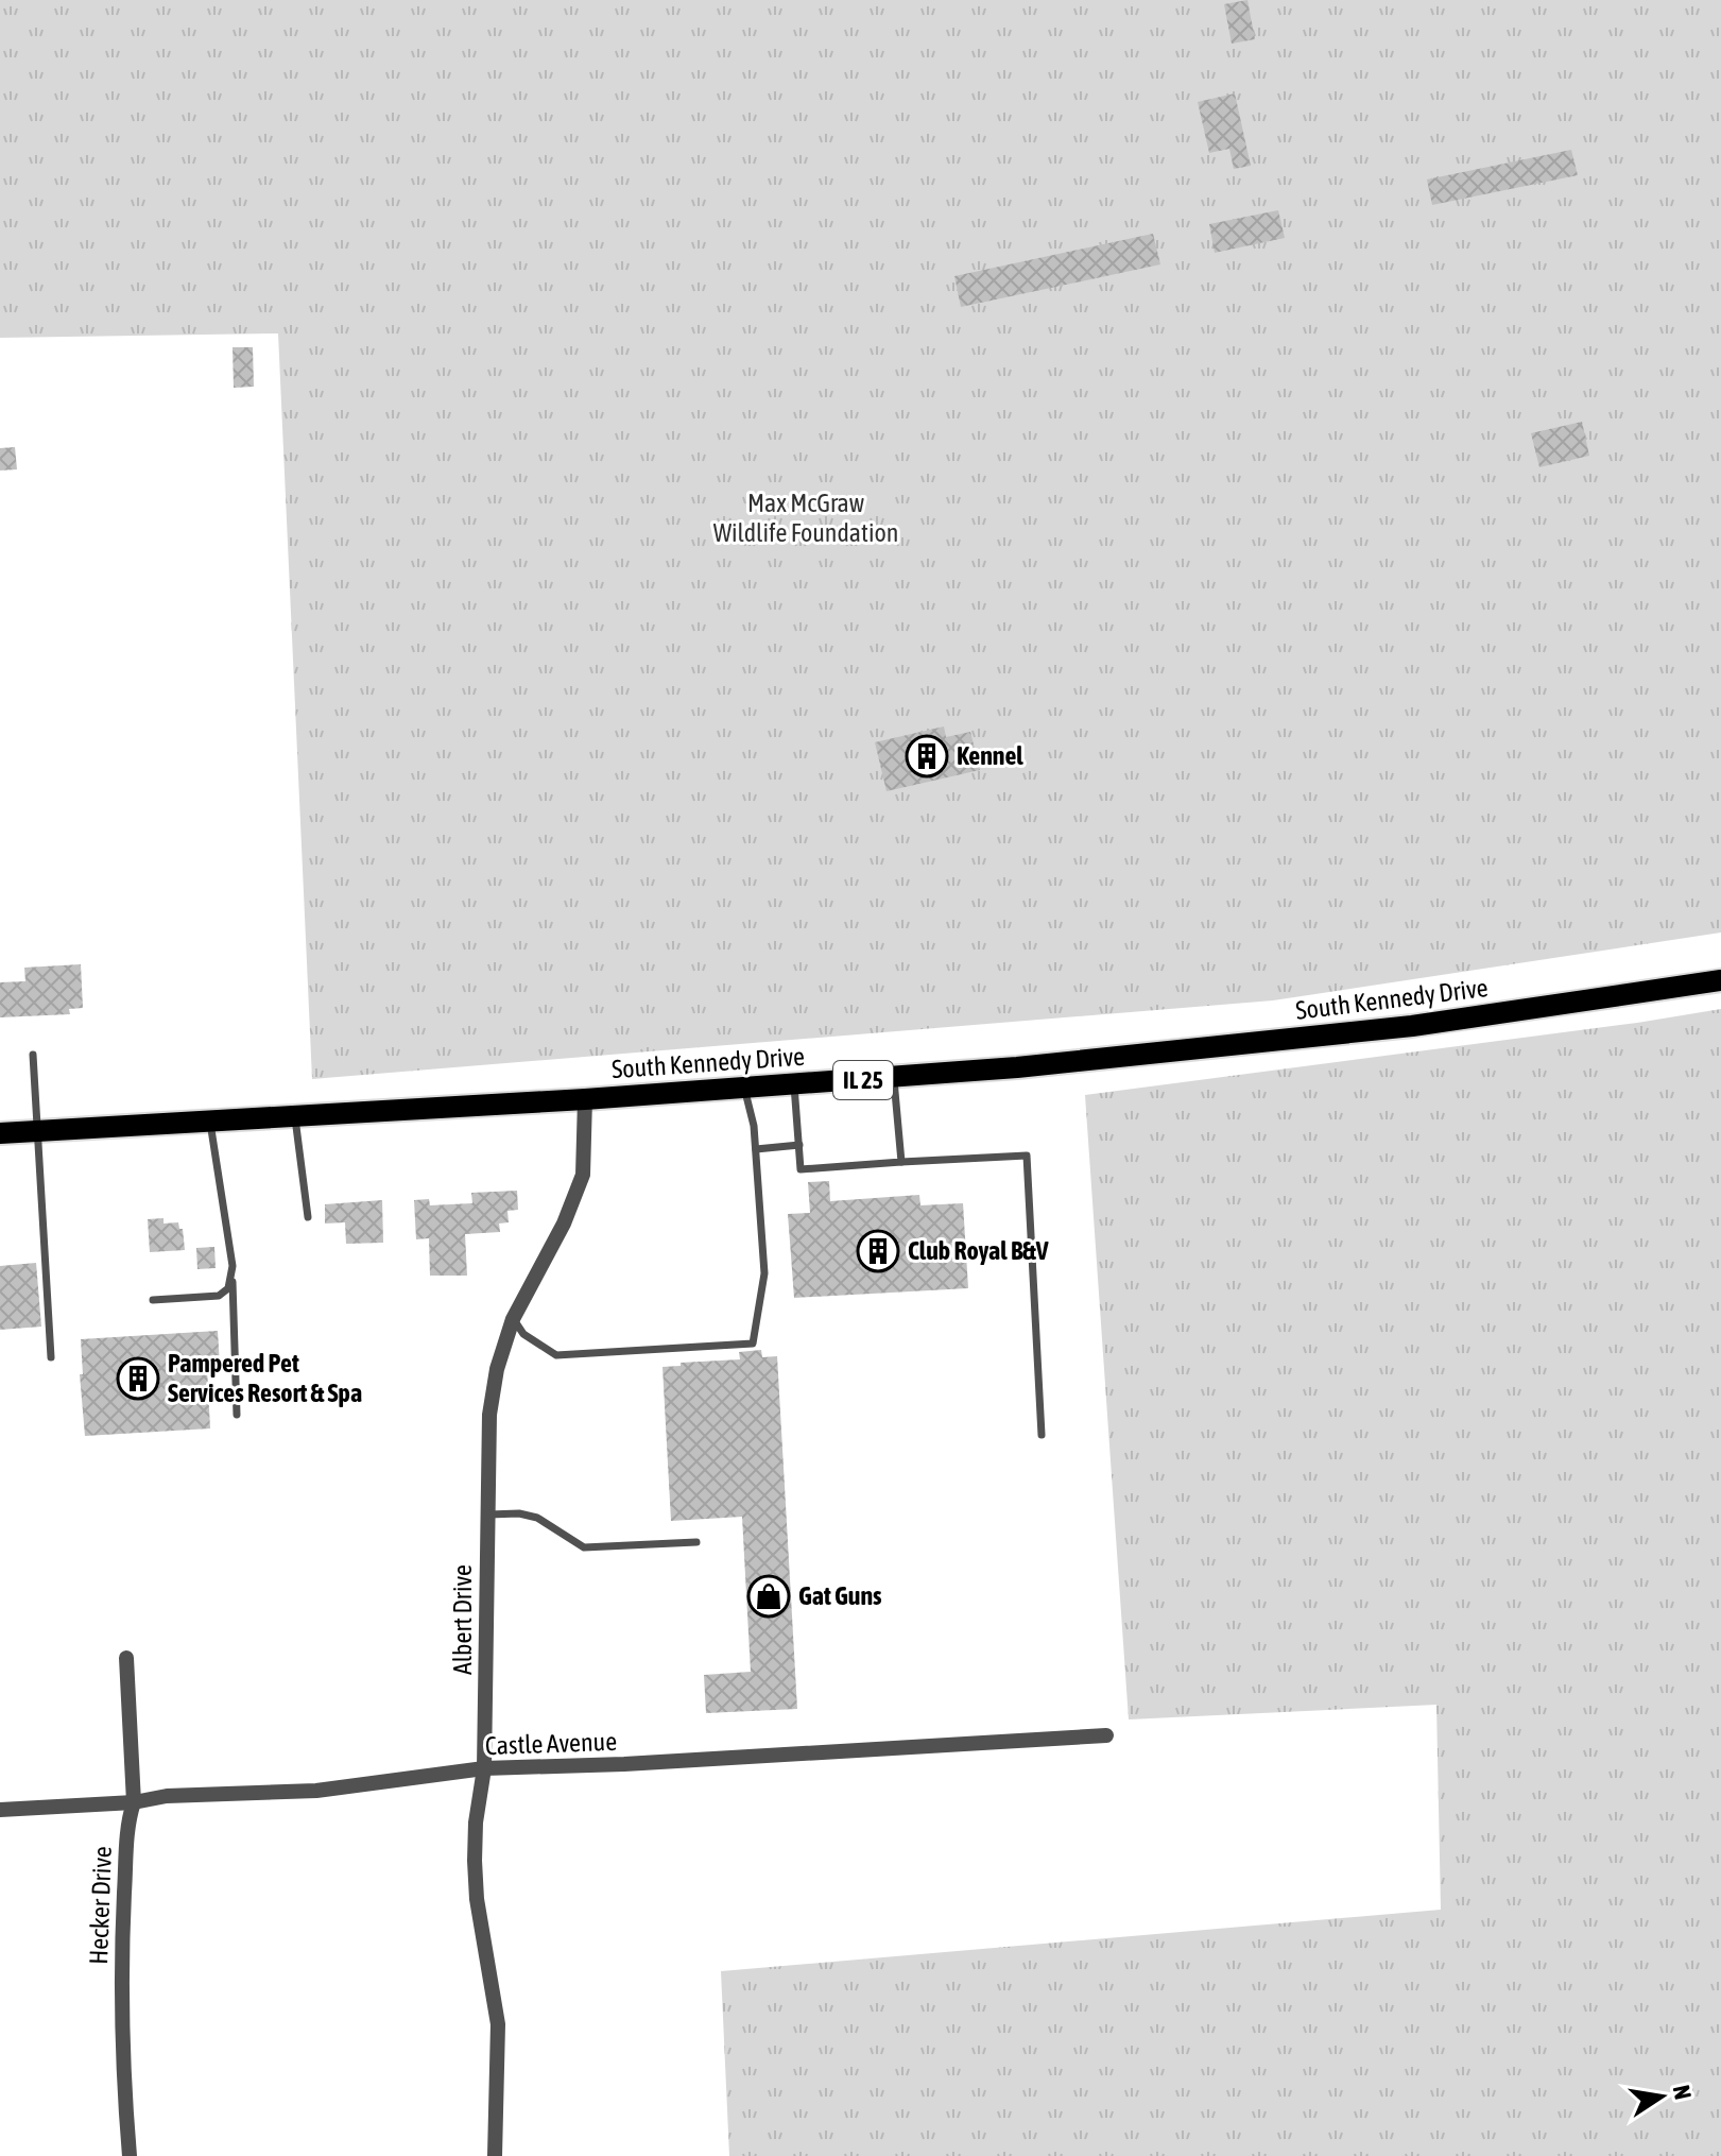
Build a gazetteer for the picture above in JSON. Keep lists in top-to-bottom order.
{
  "streets": {
    "main road": ["South Kennedy Drive", "IL 25"],
    "street": ["Albert Drive", "Castle Avenue", "Hecker Drive"]
  },
  "crossings": [
    ["South Kennedy Drive", "Albert Drive"],
    ["Albert Drive", "Castle Avenue"],
    ["Castle Avenue", "Hecker Drive"]
  ],
  "parks": ["Max McGraw Wildlife Foundation"],
  "places": {
    "building": ["Kennel", "Club Royal B&V", "Pampered Pet Services Resort & Spa"],
    "shop": ["Gat Guns"]
  },
  "north": "right"
}
